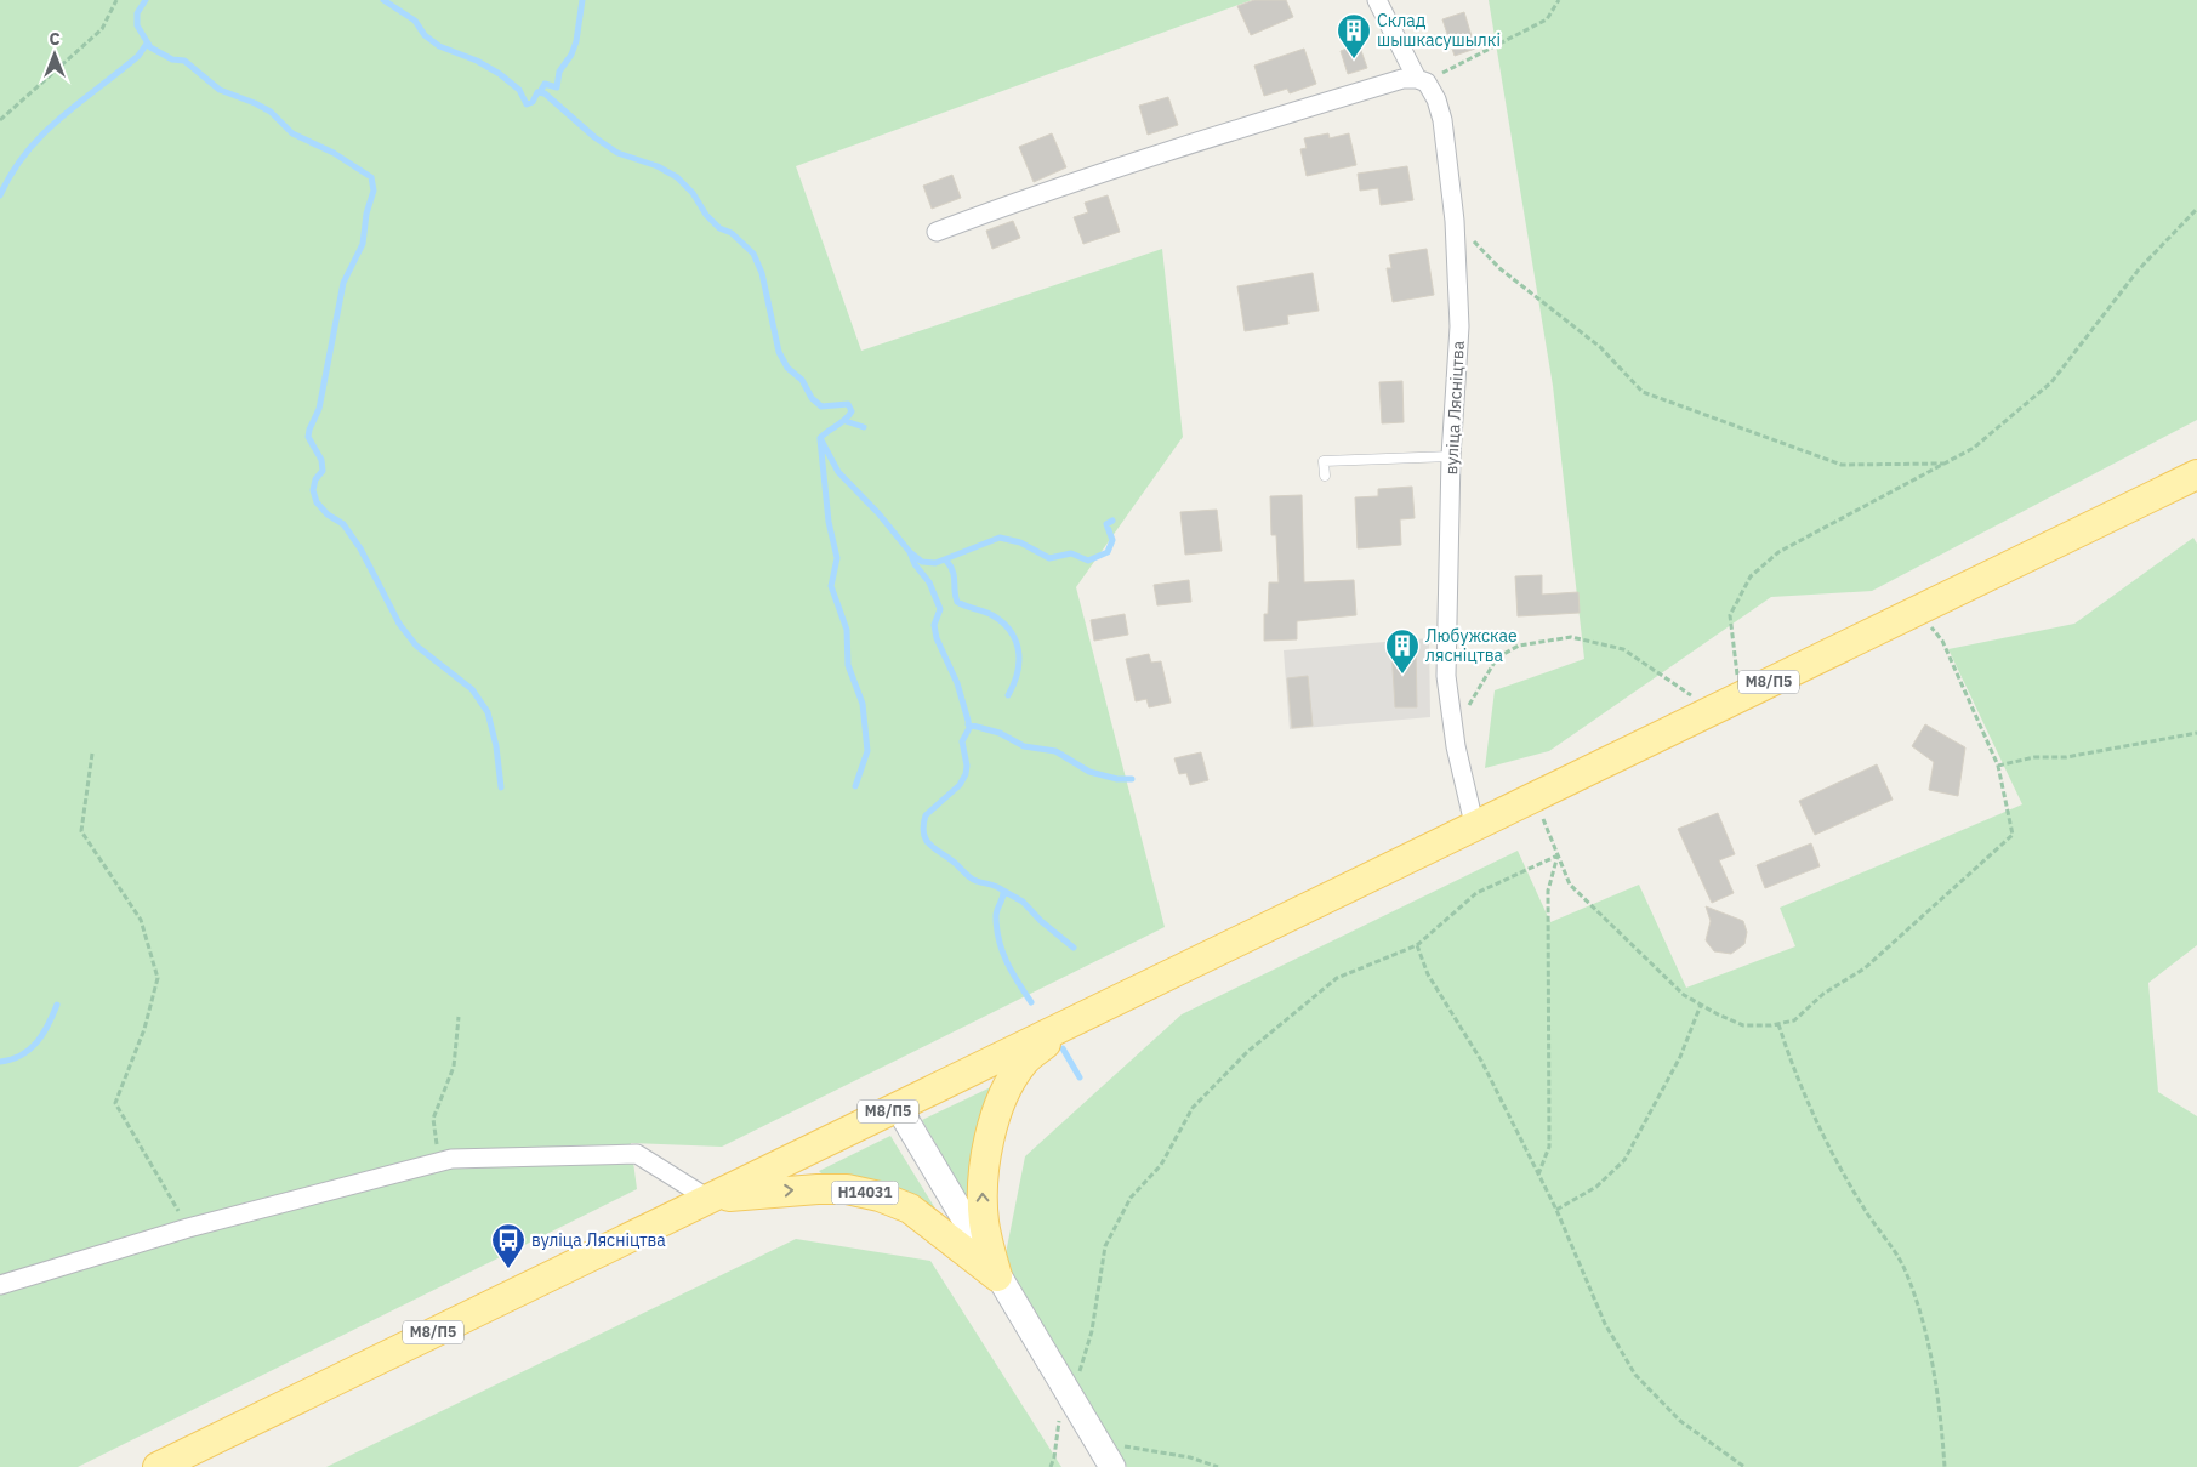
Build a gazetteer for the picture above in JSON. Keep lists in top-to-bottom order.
{
  "streets": {
    "main road": ["М8/П5", "Н14031"],
    "street": ["вуліца Лясніцтва"]
  },
  "crossings": [
    ["вуліца Лясніцтва", "М8/П5"],
    ["М8/П5", "Н14031"]
  ],
  "places": {
    "building": ["Склад шышкасушылкі", "Любужскае лясніцтва"],
    "bus stop": ["вуліца Лясніцтва"]
  },
  "north": "top"
}
